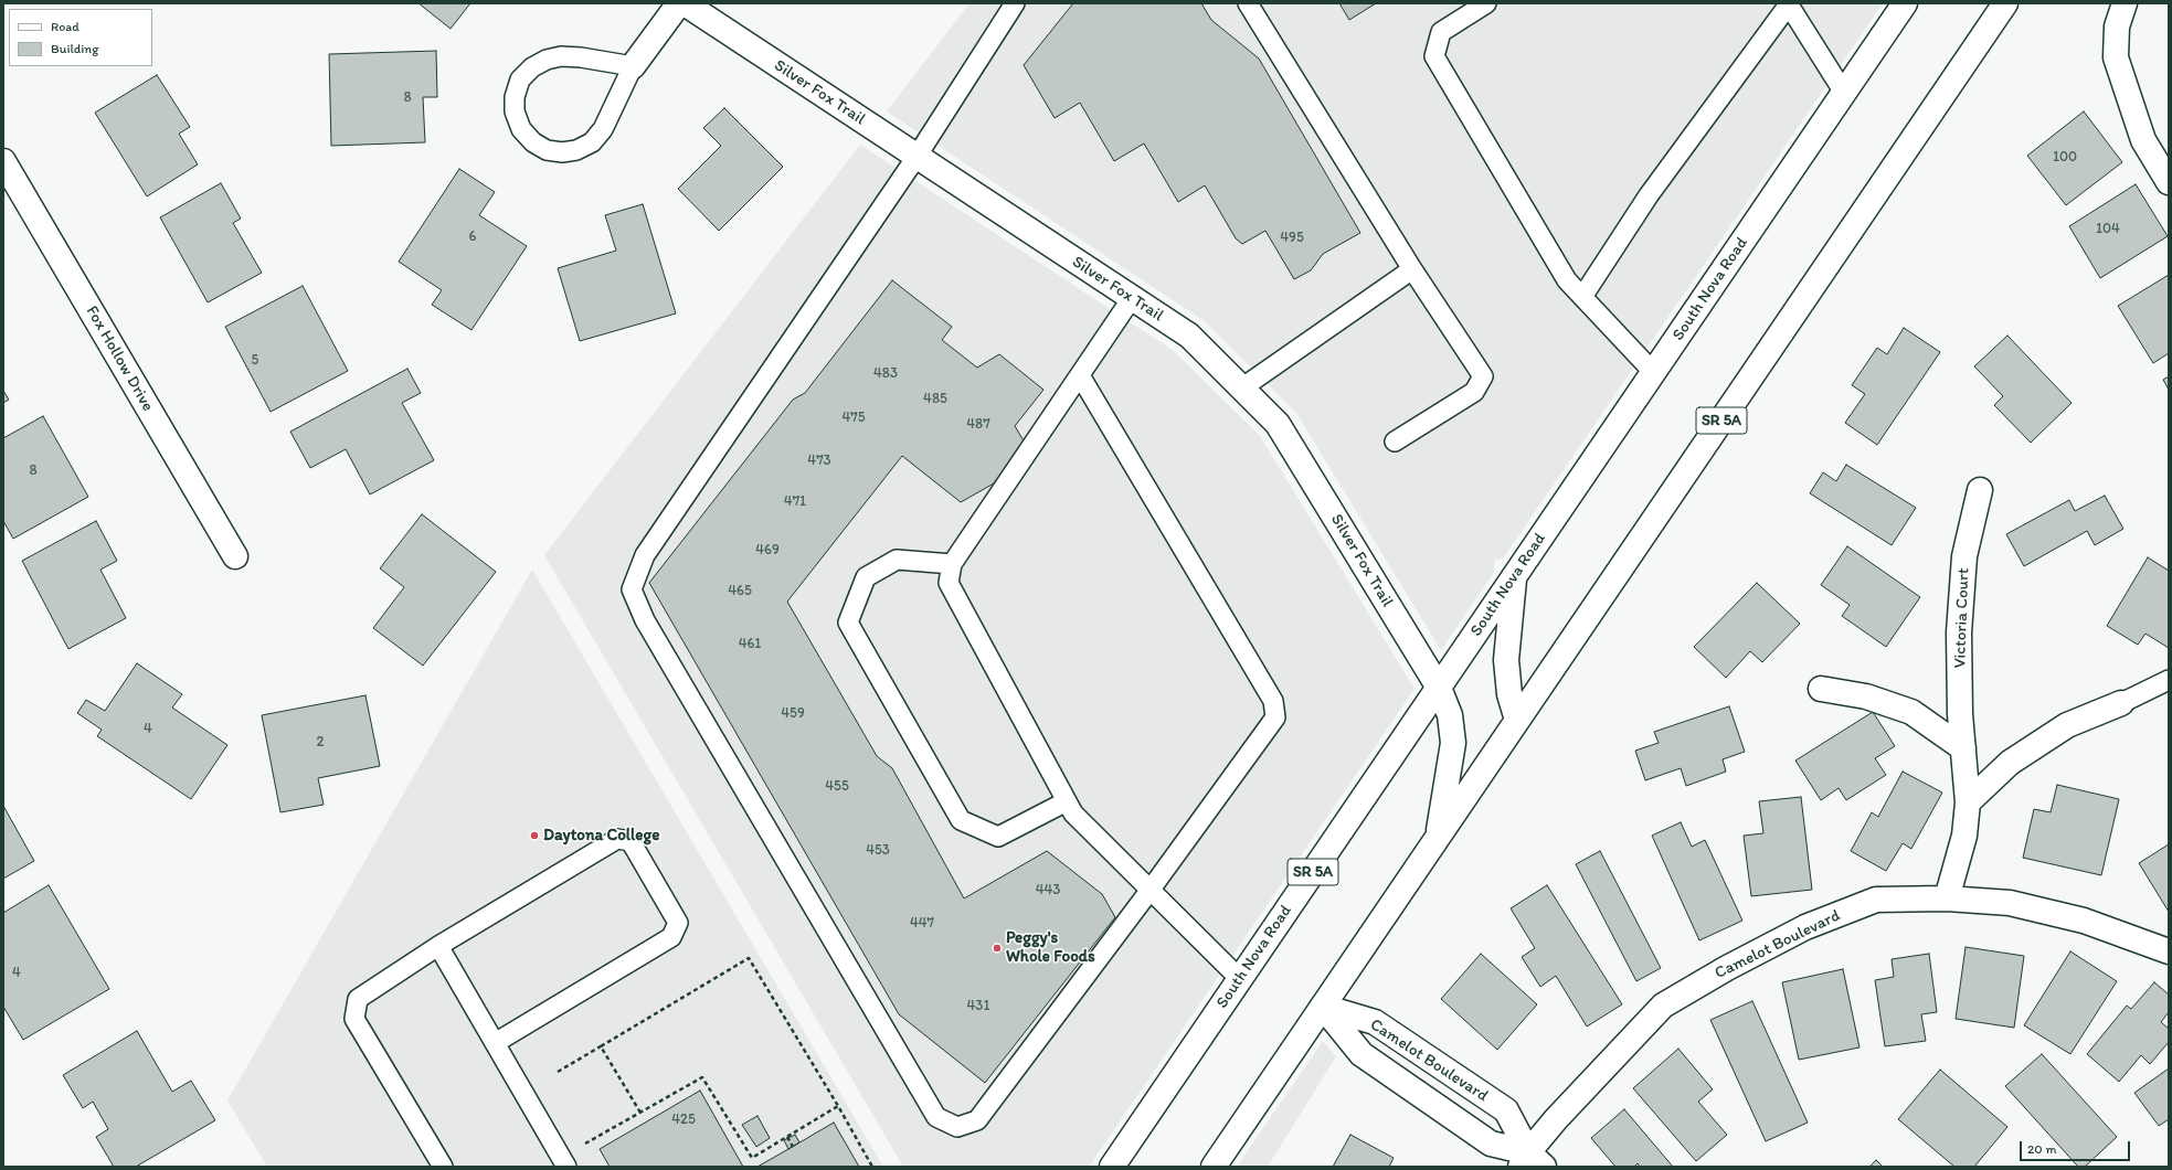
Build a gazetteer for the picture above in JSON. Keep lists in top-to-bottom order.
{
  "streets": {
    "street": [
      "Silver Fox Trail",
      "South Nova Road",
      "Fox Hollow Drive",
      "SR 5A",
      "Victoria Court",
      "Camelot Boulevard"
    ]
  },
  "crossings": [
    ["Silver Fox Trail", "South Nova Road"],
    ["Silver Fox Trail", "SR 5A"],
    ["SR 5A", "Camelot Boulevard"],
    ["Victoria Court", "Camelot Boulevard"]
  ],
  "places": ["Daytona College", "Peggy's Whole Foods"],
  "house_numbers": [
    "8",
    "100",
    "104",
    "6",
    "495",
    "5",
    "483",
    "485",
    "475",
    "487",
    "473",
    "8",
    "471",
    "469",
    "465",
    "461",
    "459",
    "4",
    "2",
    "455",
    "453",
    "443",
    "447",
    "4",
    "431",
    "425"
  ],
  "legend": ["Road", "Building"],
  "scale_bar": "20 m"
}
